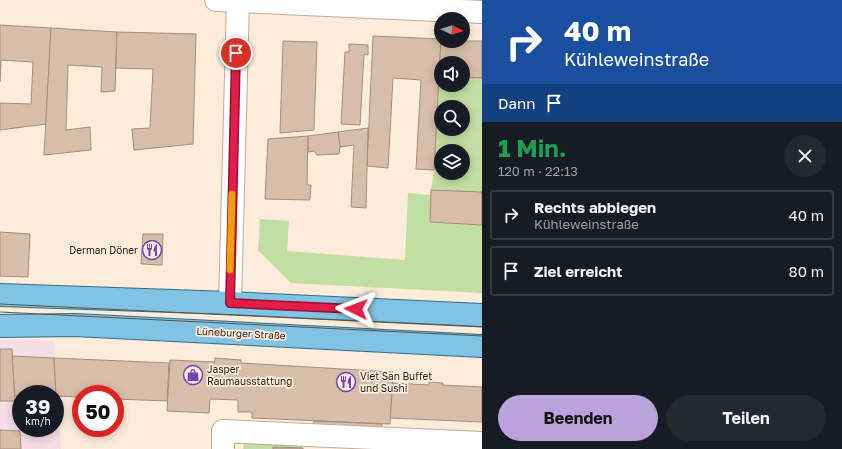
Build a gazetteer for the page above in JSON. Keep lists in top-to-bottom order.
{
  "streets": {
    "main road": ["Lüneburger Straße"]
  },
  "places": {
    "restaurant": ["Derman Döner", "Viet San Buffet und Sushi"],
    "shop": ["Jasper Raumausstattung"]
  },
  "north": "right",
  "page": {
    "turn": ["40 m", "Kühleweinstraße"],
    "then": "Dann",
    "heading": ["1 Min.", "120 m · 22:13"],
    "list": [
      {
        "name": "Rechts abbiegen",
        "note": "Kühleweinstraße",
        "value": "40 m"
      },
      {
        "name": "Ziel erreicht",
        "value": "80 m"
      }
    ],
    "speed": "39 km/h",
    "limit": "50",
    "buttons": ["Beenden", "Teilen"]
  }
}
